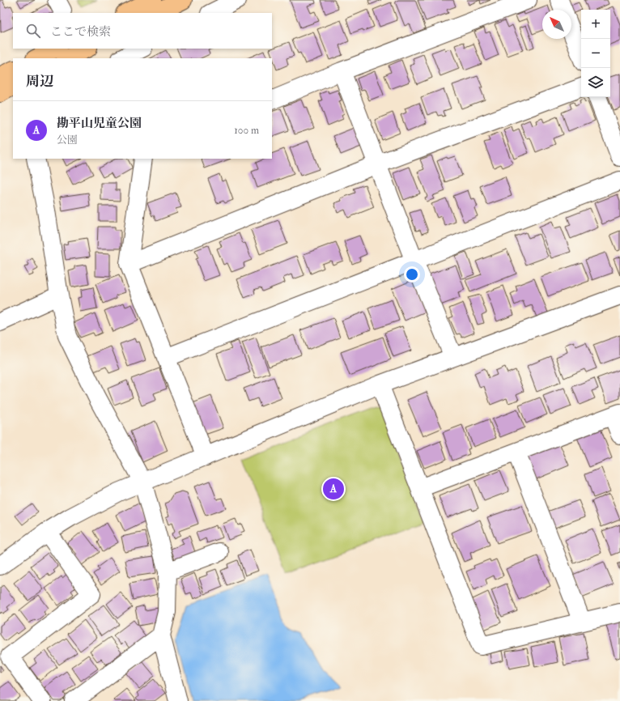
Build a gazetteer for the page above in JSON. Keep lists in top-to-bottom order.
{
  "north": "top left",
  "page": {
    "map_buttons": ["+", "−"],
    "search": "ここで検索",
    "heading": "周辺",
    "list": [
      {
        "mark": "A",
        "name": "勘平山児童公園",
        "note": "公園",
        "value": "100 m"
      }
    ],
    "pins": "A"
  }
}
